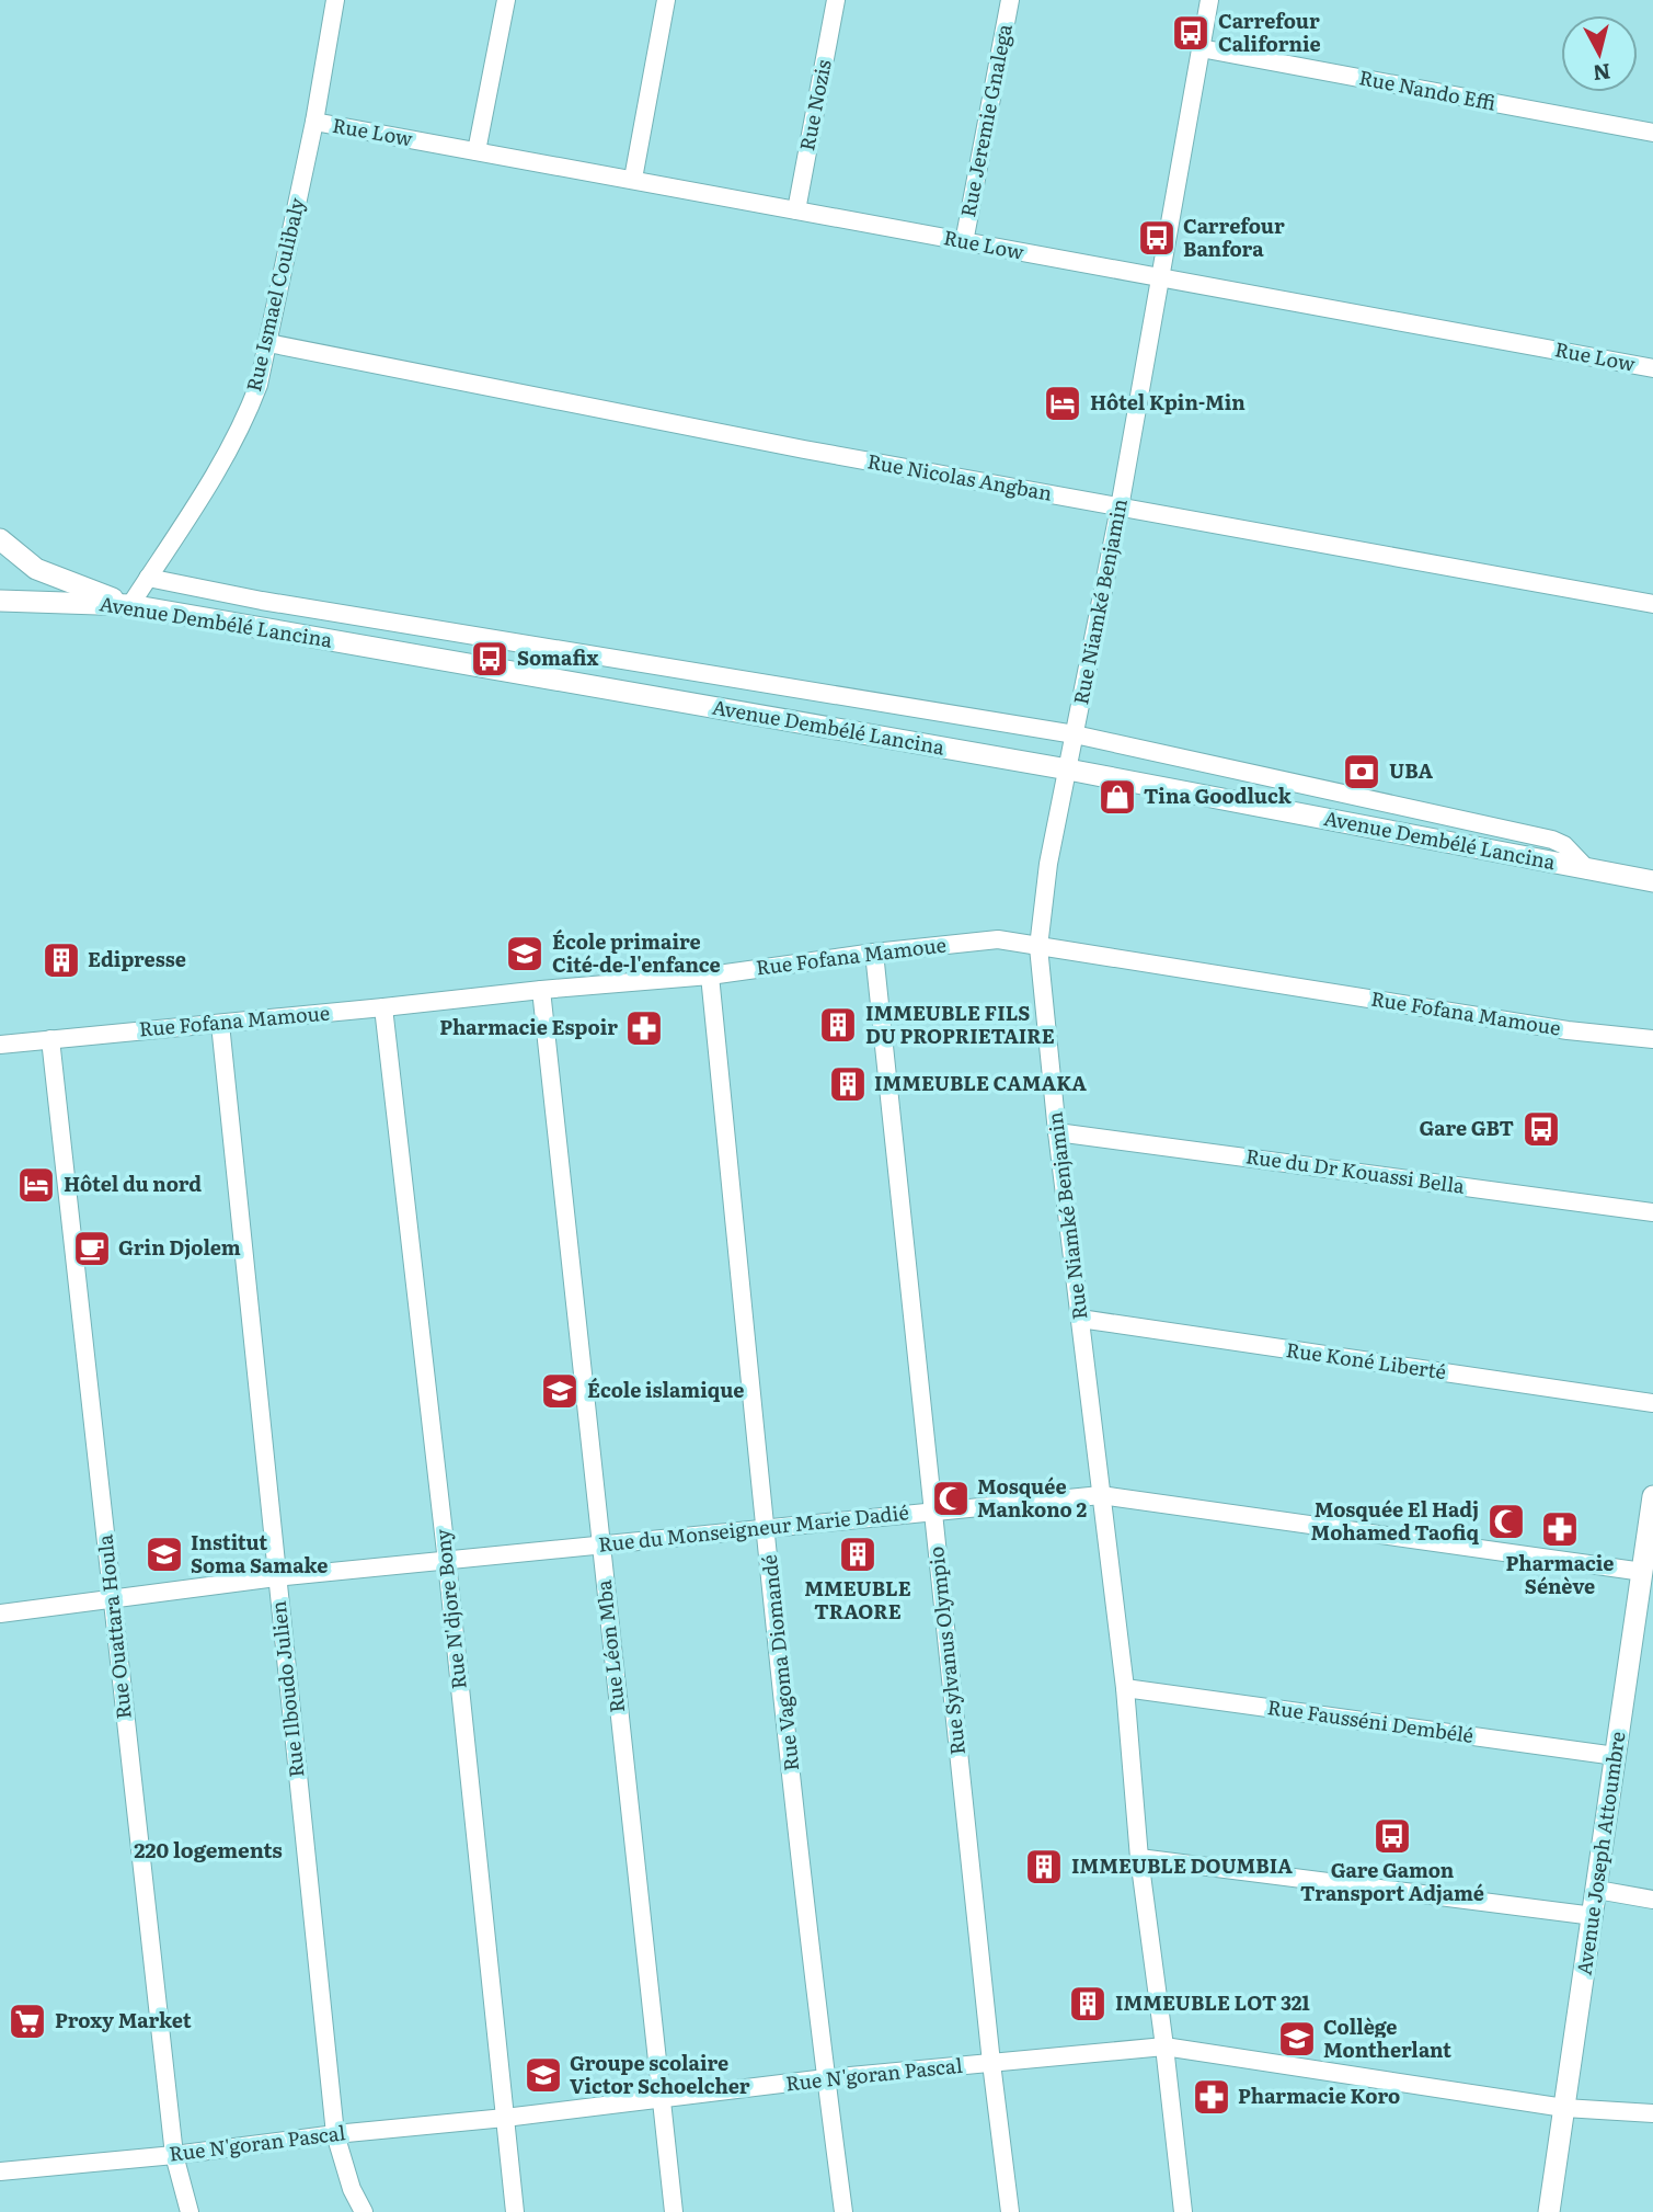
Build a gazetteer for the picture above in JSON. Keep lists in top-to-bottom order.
{
  "streets": {
    "street": [
      "Rue Nando Effi",
      "Rue Nozis",
      "Rue Jeremie Gnalega",
      "Rue Low",
      "Rue Ismael Coulibaly",
      "Rue Nicolas Angban",
      "Rue Niamké Benjamin",
      "Avenue Dembélé Lancina",
      "Rue Fofana Mamoue",
      "Rue du Dr Kouassi Bella",
      "Rue Koné Liberté",
      "Rue du Monseigneur Marie Dadié",
      "Rue N'djore Bony",
      "Rue Ouattara Houla",
      "Rue Léon Mba",
      "Rue Sylvanus Olympio",
      "Rue Vagoma Diomandé",
      "Rue Ilboudo Julien",
      "Rue Fausséni Dembélé",
      "Avenue Joseph Attoumbre",
      "Rue N'goran Pascal"
    ]
  },
  "crossings": [
    ["Rue Nando Effi", "Rue Niamké Benjamin"],
    ["Rue Nozis", "Rue Low"],
    ["Rue Jeremie Gnalega", "Rue Low"],
    ["Rue Low", "Rue Ismael Coulibaly"],
    ["Rue Low", "Rue Niamké Benjamin"],
    ["Rue Ismael Coulibaly", "Rue Nicolas Angban"],
    ["Rue Ismael Coulibaly", "Avenue Dembélé Lancina"],
    ["Rue Nicolas Angban", "Rue Niamké Benjamin"],
    ["Rue Niamké Benjamin", "Avenue Dembélé Lancina"],
    ["Rue Niamké Benjamin", "Rue Fofana Mamoue"],
    ["Rue Niamké Benjamin", "Rue du Dr Kouassi Bella"],
    ["Rue Niamké Benjamin", "Rue Koné Liberté"],
    ["Rue Niamké Benjamin", "Rue du Monseigneur Marie Dadié"],
    ["Rue Niamké Benjamin", "Rue Fausséni Dembélé"],
    ["Rue Niamké Benjamin", "Rue N'goran Pascal"],
    ["Rue Fofana Mamoue", "Rue N'djore Bony"],
    ["Rue Fofana Mamoue", "Rue Ouattara Houla"],
    ["Rue Fofana Mamoue", "Rue Léon Mba"],
    ["Rue Fofana Mamoue", "Rue Sylvanus Olympio"],
    ["Rue Fofana Mamoue", "Rue Vagoma Diomandé"],
    ["Rue Fofana Mamoue", "Rue Ilboudo Julien"],
    ["Rue du Monseigneur Marie Dadié", "Rue N'djore Bony"],
    ["Rue du Monseigneur Marie Dadié", "Rue Ouattara Houla"],
    ["Rue du Monseigneur Marie Dadié", "Rue Léon Mba"],
    ["Rue du Monseigneur Marie Dadié", "Rue Sylvanus Olympio"],
    ["Rue du Monseigneur Marie Dadié", "Rue Vagoma Diomandé"],
    ["Rue du Monseigneur Marie Dadié", "Rue Ilboudo Julien"],
    ["Rue du Monseigneur Marie Dadié", "Avenue Joseph Attoumbre"],
    ["Rue N'djore Bony", "Rue N'goran Pascal"],
    ["Rue Ouattara Houla", "Rue N'goran Pascal"],
    ["Rue Léon Mba", "Rue N'goran Pascal"],
    ["Rue Sylvanus Olympio", "Rue N'goran Pascal"],
    ["Rue Vagoma Diomandé", "Rue N'goran Pascal"],
    ["Rue Ilboudo Julien", "Rue N'goran Pascal"],
    ["Rue Fausséni Dembélé", "Avenue Joseph Attoumbre"],
    ["Avenue Joseph Attoumbre", "Rue N'goran Pascal"]
  ],
  "districts": ["220 logements"],
  "places": {
    "bus stop": [
      "Carrefour Californie",
      "Carrefour Banfora",
      "Somafix",
      "Gare GBT",
      "Gare Gamon Transport Adjamé"
    ],
    "hotel": ["Hôtel Kpin-Min", "Hôtel du nord"],
    "bank": ["UBA"],
    "shop": ["Tina Goodluck"],
    "school or university": [
      "École primaire Cité-de-l'enfance",
      "École islamique",
      "Institut Soma Samake",
      "Collège Montherlant",
      "Groupe scolaire Victor Schoelcher"
    ],
    "building": [
      "Edipresse",
      "IMMEUBLE FILS DU PROPRIETAIRE",
      "IMMEUBLE CAMAKA",
      "MMEUBLE TRAORE",
      "IMMEUBLE DOUMBIA",
      "IMMEUBLE LOT 321"
    ],
    "pharmacy": ["Pharmacie Espoir", "Pharmacie Sénève", "Pharmacie Koro"],
    "cafe": ["Grin Djolem"],
    "mosque": ["Mosquée Mankono 2", "Mosquée El Hadj Mohamed Taofiq"],
    "supermarket": ["Proxy Market"]
  },
  "north": "bottom"
}
